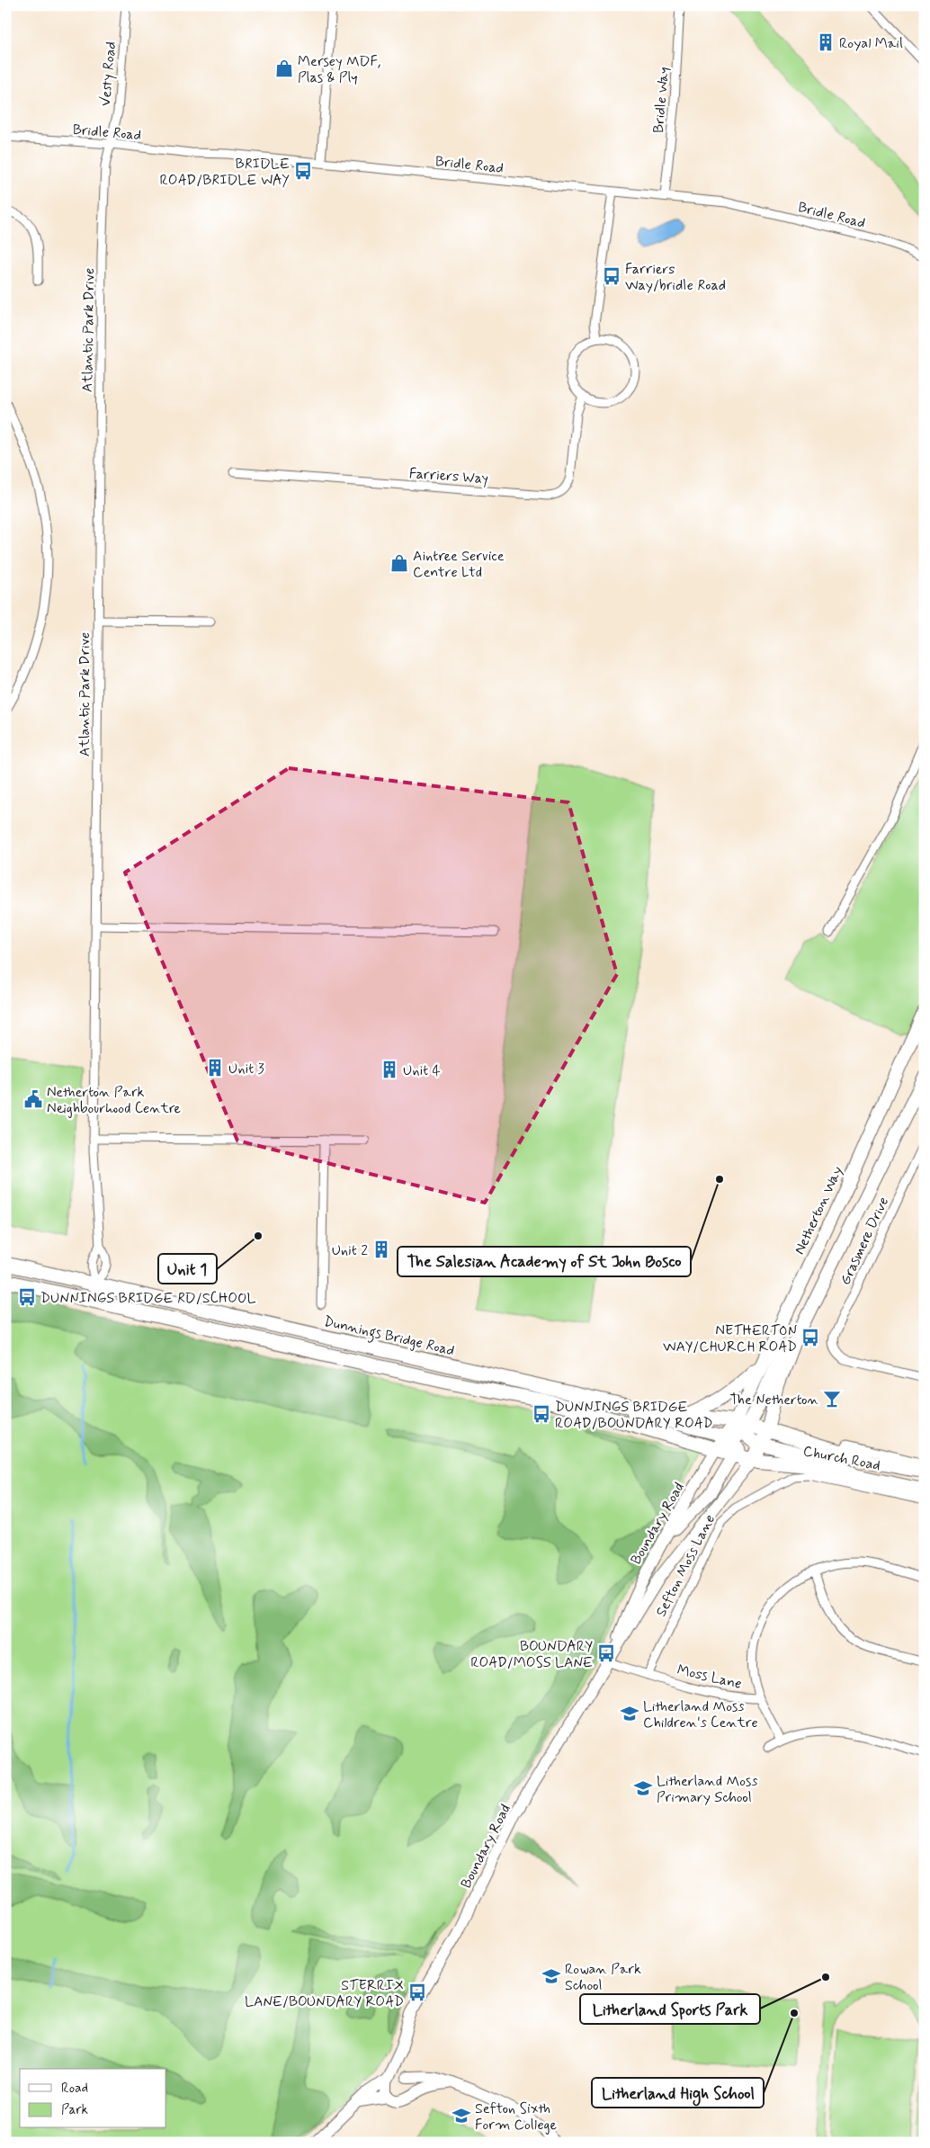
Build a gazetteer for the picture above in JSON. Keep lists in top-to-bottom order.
{
  "streets": {
    "highway": ["Dunnings Bridge Road", "Church Road"],
    "main road": ["Netherton Way"],
    "street": [
      "Vesty Road",
      "Bridle Way",
      "Bridle Road",
      "Atlantic Park Drive",
      "Farriers Way",
      "Grasmere Drive",
      "Boundary Road",
      "Sefton Moss Lane",
      "Moss Lane"
    ]
  },
  "crossings": [
    ["Vesty Road", "Bridle Road"],
    ["Vesty Road", "Atlantic Park Drive"],
    ["Bridle Way", "Bridle Road"],
    ["Bridle Road", "Atlantic Park Drive"],
    ["Atlantic Park Drive", "Dunnings Bridge Road"],
    ["Netherton Way", "Dunnings Bridge Road"],
    ["Dunnings Bridge Road", "Church Road"],
    ["Dunnings Bridge Road", "Boundary Road"],
    ["Church Road", "Boundary Road"],
    ["Church Road", "Sefton Moss Lane"],
    ["Boundary Road", "Moss Lane"],
    ["Sefton Moss Lane", "Moss Lane"]
  ],
  "places": {
    "building": [
      "Royal Mail",
      "Unit 3",
      "Unit 4",
      "Unit 2"
    ],
    "shop": ["Mersey MDF, Plas & Ply", "Aintree Service Centre Ltd"],
    "bus stop": [
      "BRIDLE ROAD/BRIDLE WAY",
      "Farriers Way/bridle Road",
      "DUNNINGS BRIDGE RD/SCHOOL",
      "NETHERTON WAY/CHURCH ROAD",
      "DUNNINGS BRIDGE ROAD/BOUNDARY ROAD",
      "BOUNDARY ROAD/MOSS LANE",
      "STERRIX LANE/BOUNDARY ROAD"
    ],
    "public building": ["Netherton Park Neighbourhood Centre"],
    "other": [
      "The Salesian Academy of St John Bosco",
      "Unit 1",
      "Litherland Sports Park",
      "Litherland High School"
    ],
    "bar": ["The Netherton"],
    "school or university": [
      "Litherland Moss Children's Centre",
      "Litherland Moss Primary School",
      "Rowan Park School",
      "Sefton Sixth Form College"
    ]
  },
  "legend": ["Road", "Park"]
}
